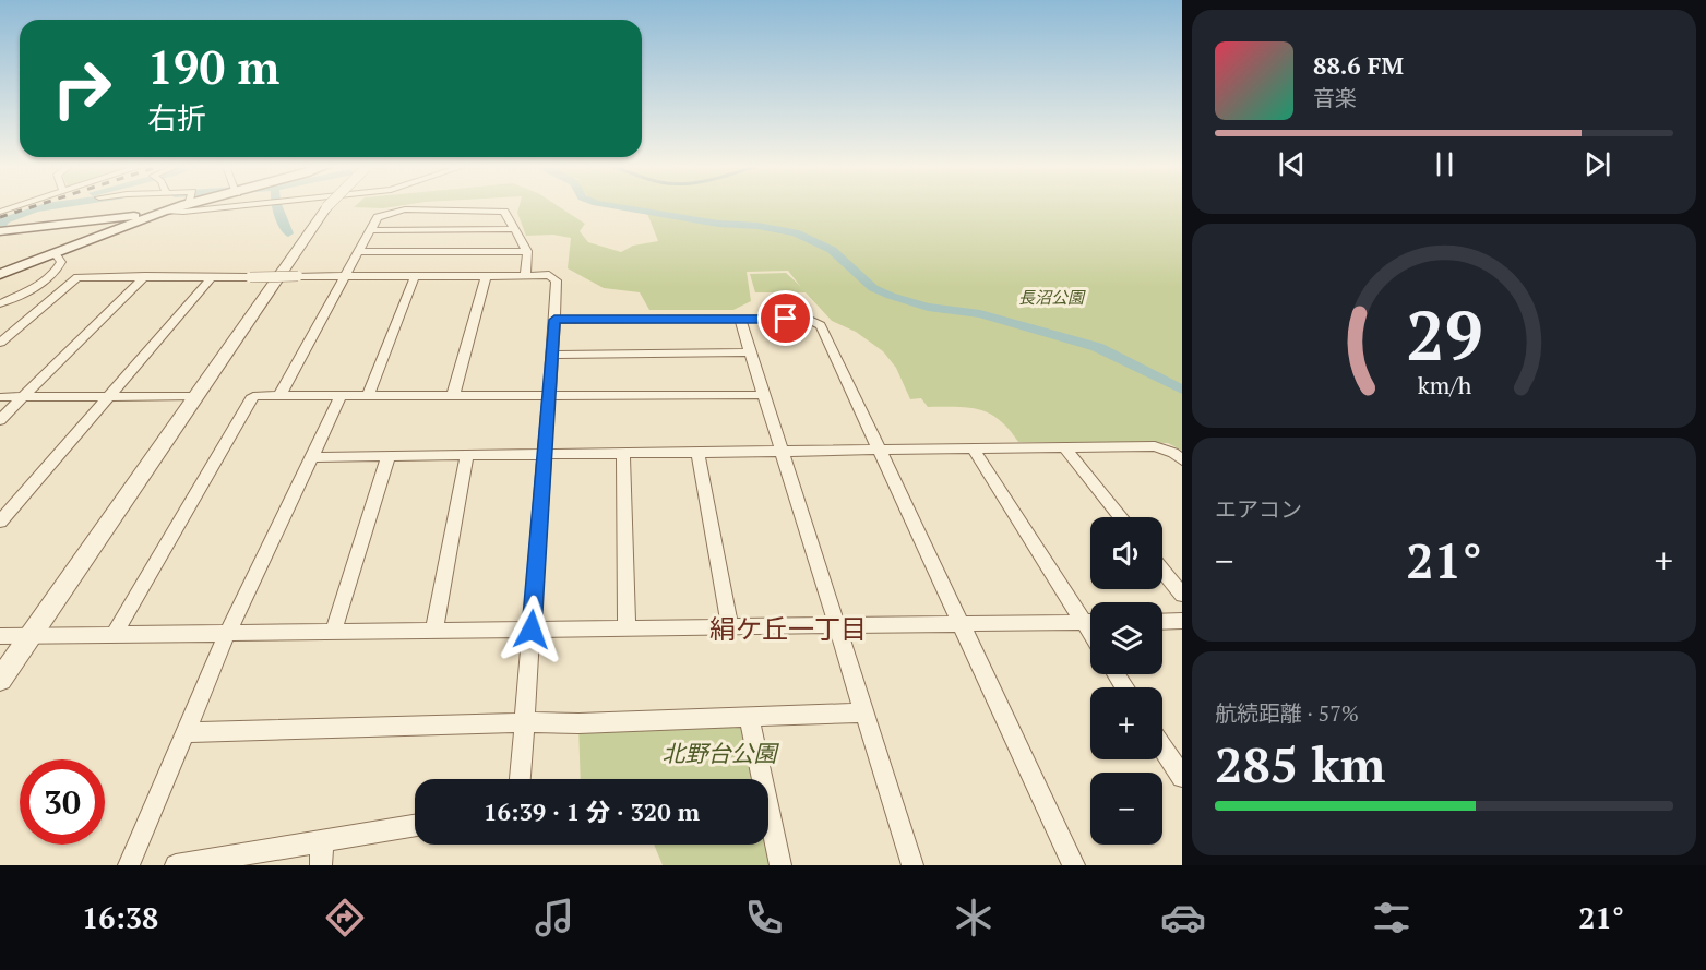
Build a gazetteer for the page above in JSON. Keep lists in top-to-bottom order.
{
  "districts": ["絹ケ丘一丁目"],
  "parks": ["長沼公園", "北野台公園"],
  "page": {
    "turn": ["190 m", "右折"],
    "song": ["88.6 FM", "音楽"],
    "tile": [
      "エアコン",
      ["航続距離 · 57%", "285 km"]
    ],
    "map_buttons": ["+", "−"],
    "heat": ["−", "21°", "+"],
    "limit": "30",
    "trip": "16:39 · 1 分 · 320 m",
    "tabs": ["16:38", "21°"],
    "gauge": ["29", "km/h"]
  }
}
